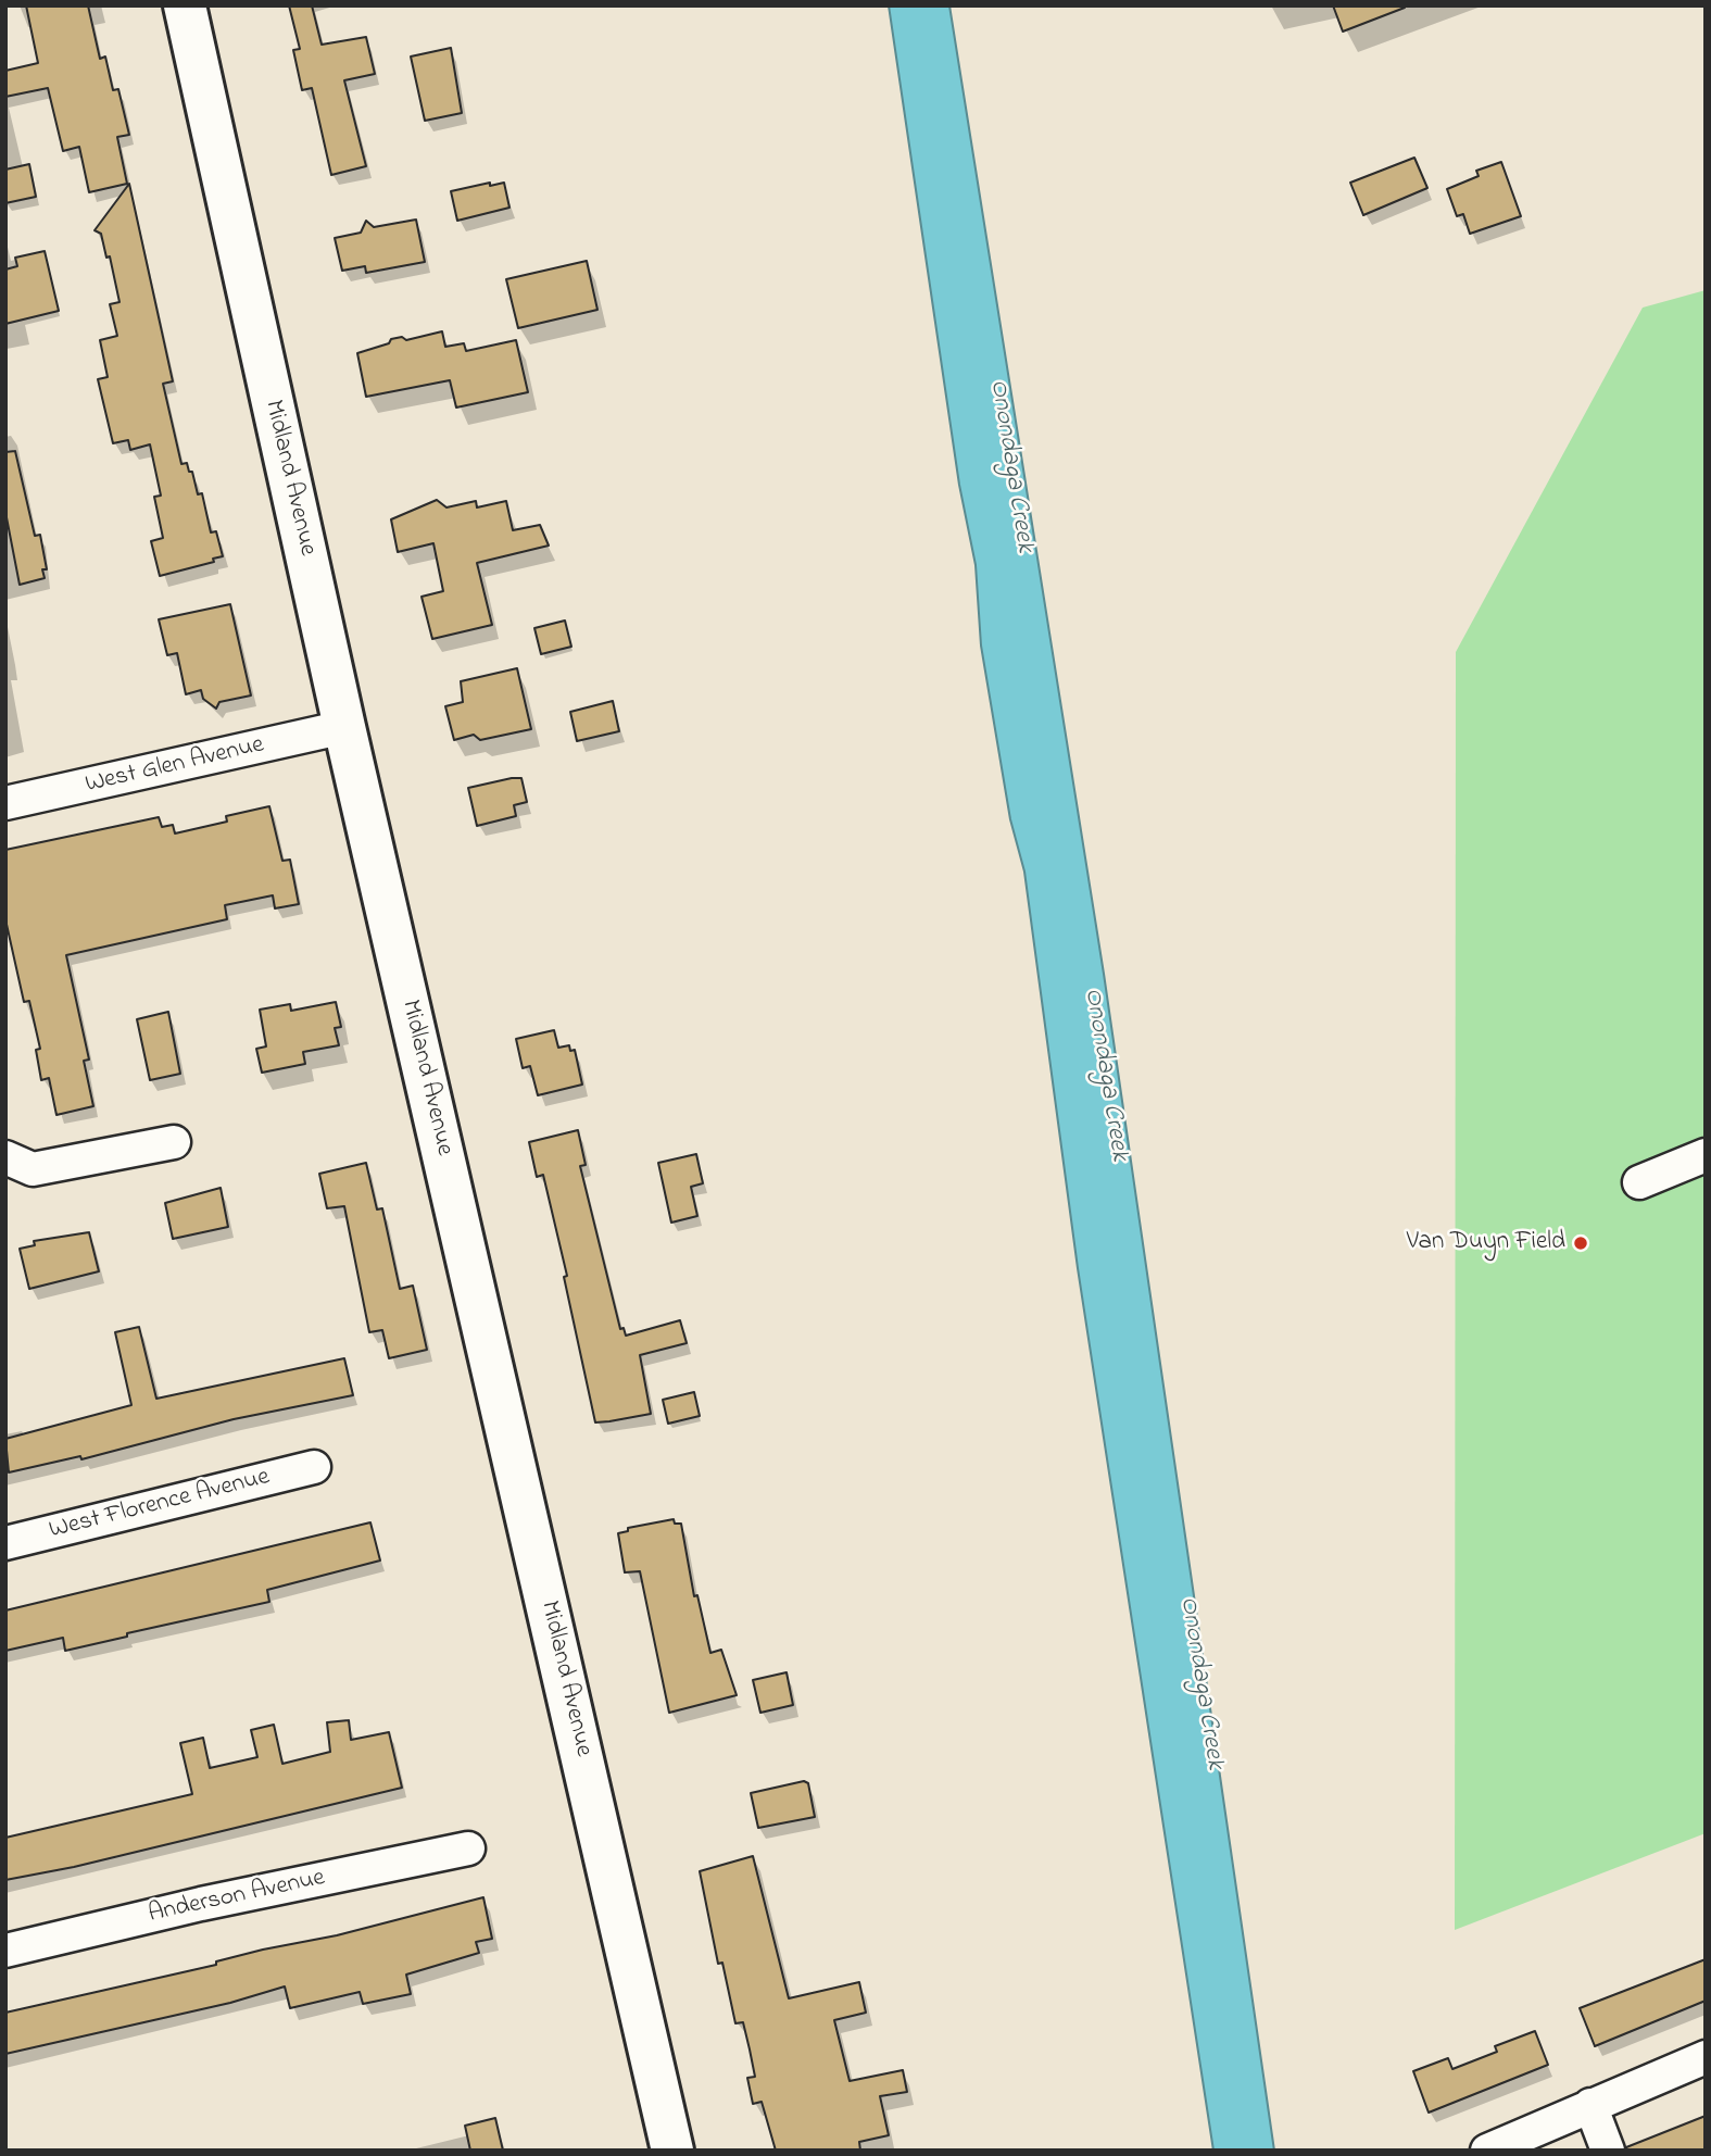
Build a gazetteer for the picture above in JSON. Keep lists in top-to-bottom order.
{
  "streets": {
    "street": [
      "Midland Avenue",
      "West Glen Avenue",
      "West Florence Avenue",
      "Anderson Avenue"
    ]
  },
  "crossings": [
    ["Midland Avenue", "West Glen Avenue"]
  ],
  "water": ["Onondaga Creek"],
  "places": ["Van Duyn Field"]
}
